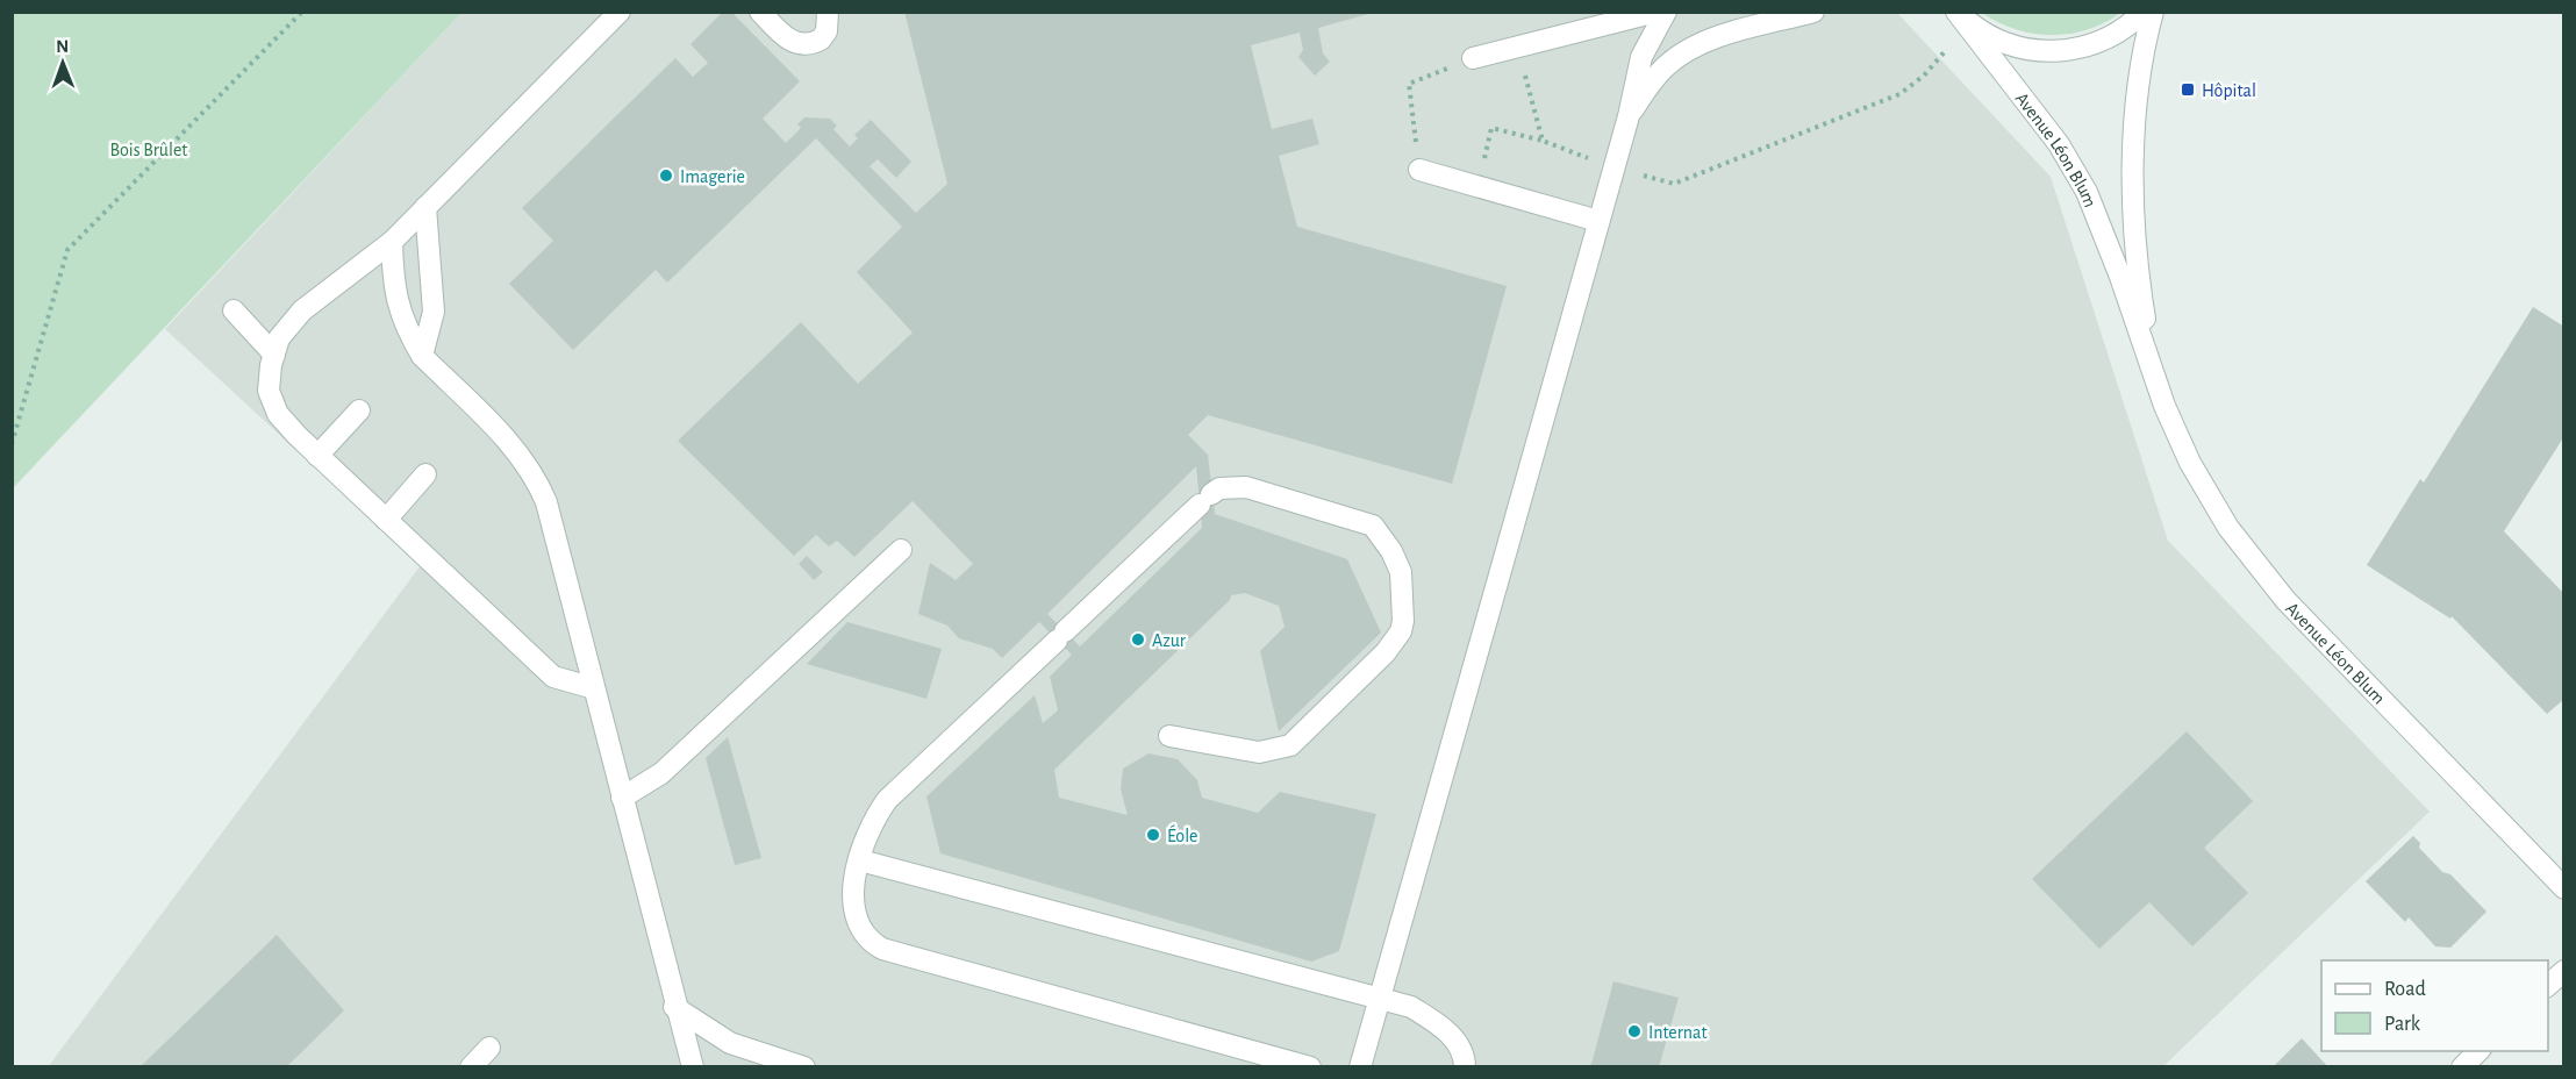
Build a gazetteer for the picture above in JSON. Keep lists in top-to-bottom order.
{
  "streets": {
    "street": ["Avenue Léon Blum"]
  },
  "parks": ["Bois Brûlet"],
  "places": {
    "transit": ["Hôpital"],
    "other": [
      "Imagerie",
      "Azur",
      "Éole",
      "Internat"
    ]
  },
  "legend": ["Road", "Park"],
  "north": "top"
}
